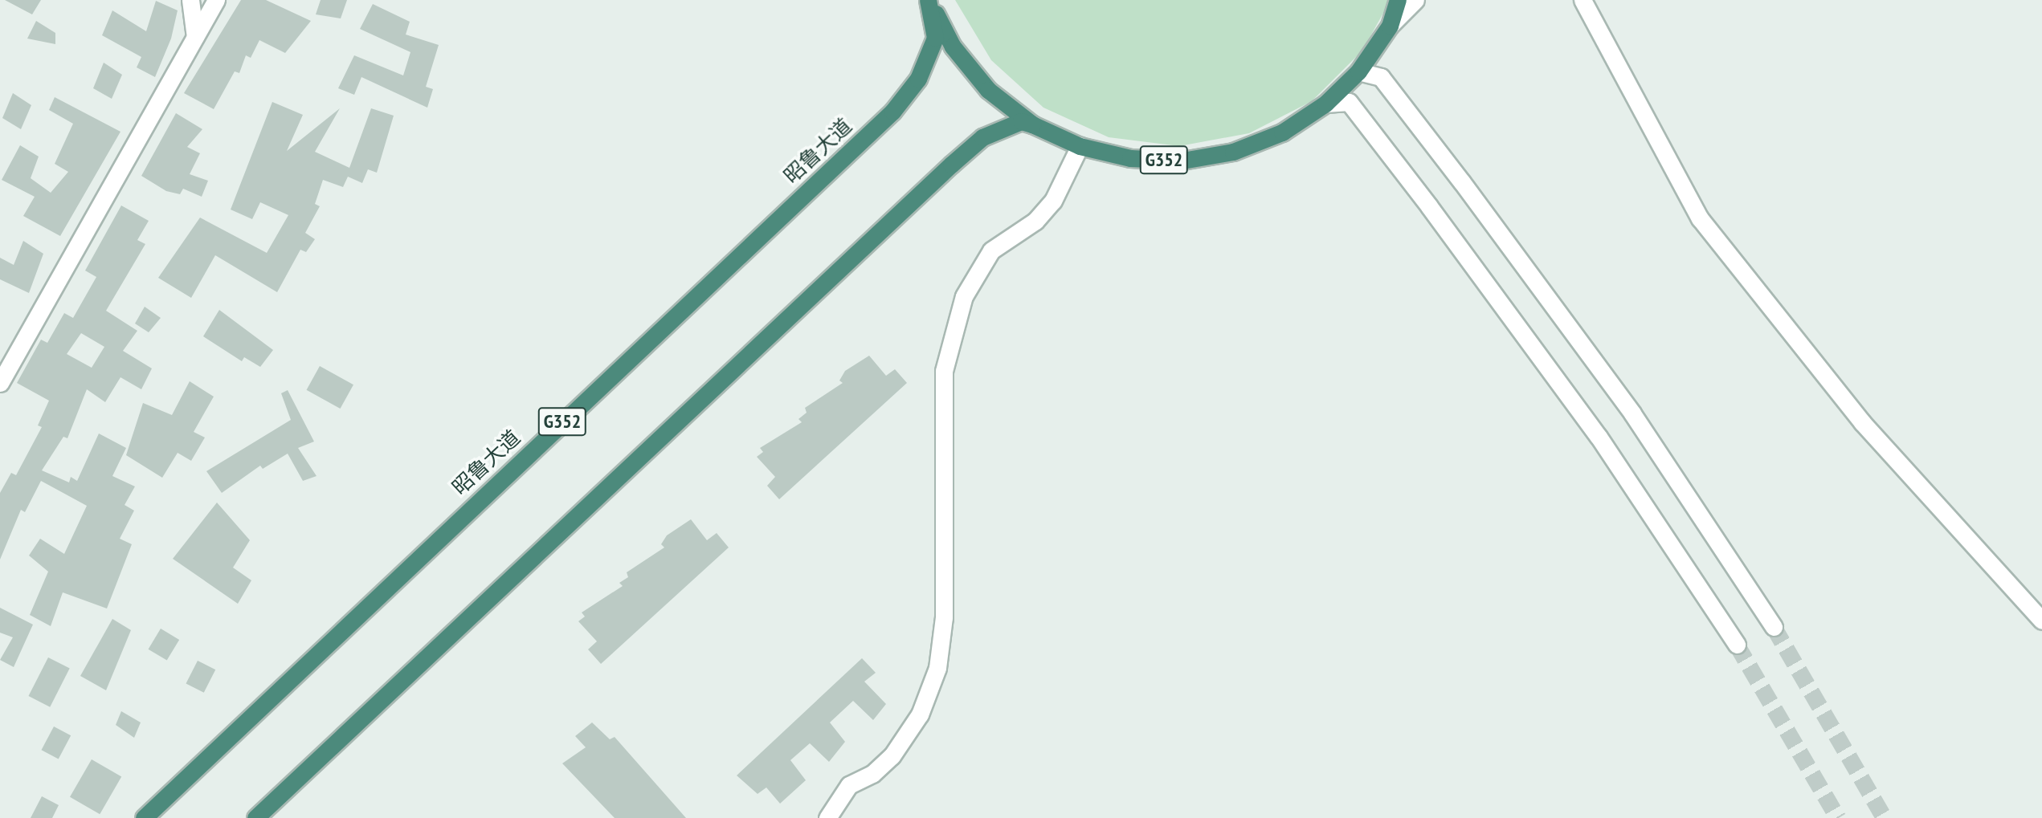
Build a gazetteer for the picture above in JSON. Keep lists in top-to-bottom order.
{
  "streets": {
    "highway": ["昭鲁大道", "G352"]
  }
}
